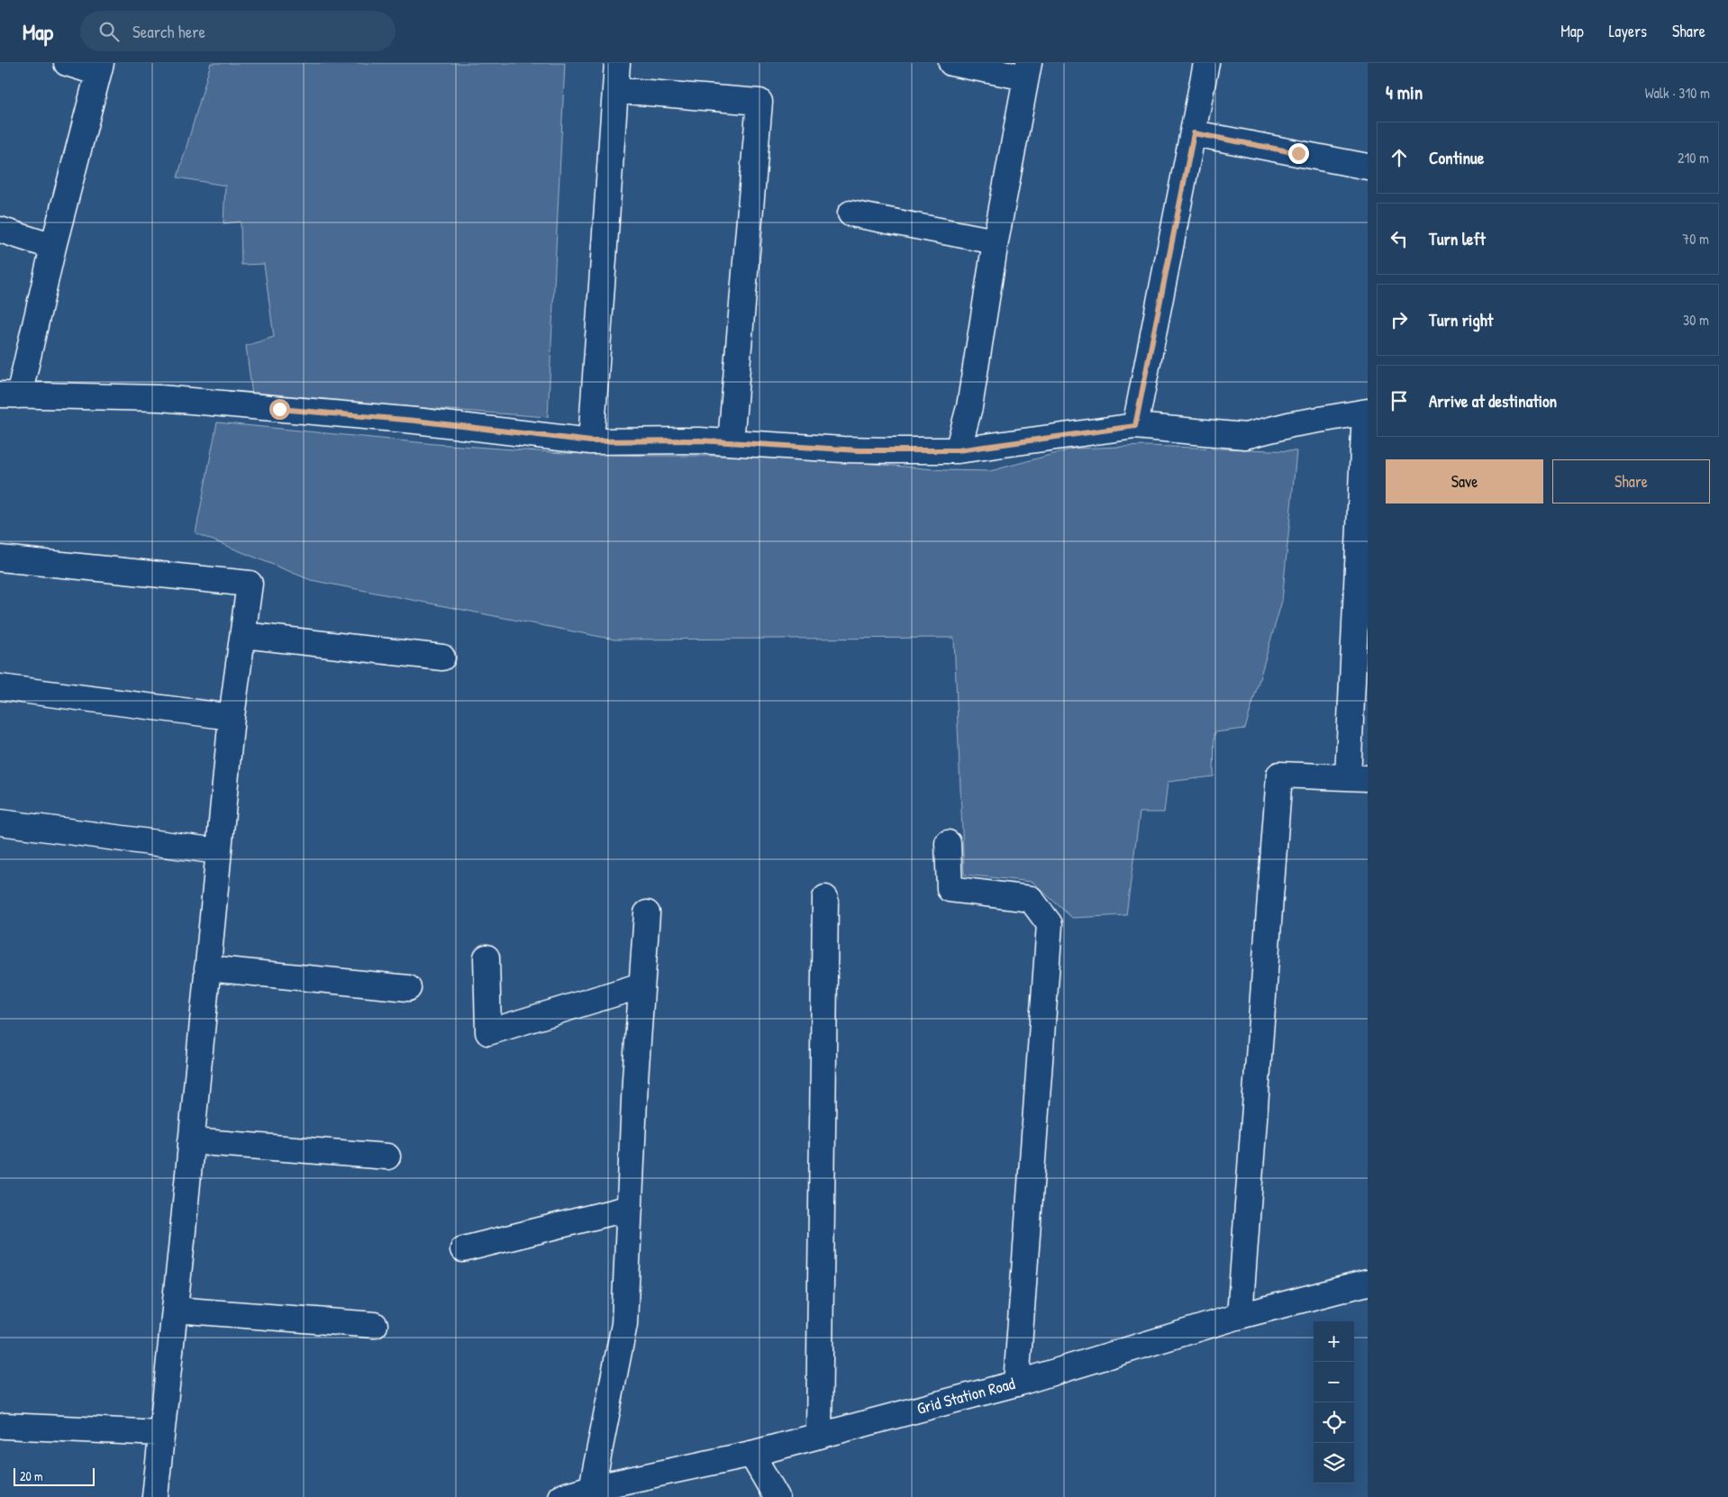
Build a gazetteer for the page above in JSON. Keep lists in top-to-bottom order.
{
  "streets": {
    "street": ["Grid Station Road"]
  },
  "scale_bar": "20 m",
  "page": {
    "header": "Map",
    "search": "Search here",
    "nav": ["Map", "Layers", "Share"],
    "heading": ["4 min", "Walk · 310 m"],
    "list": [
      ["Continue", "210 m"],
      ["Turn left", "70 m"],
      ["Turn right", "30 m"],
      "Arrive at destination"
    ],
    "buttons": ["Save", "Share"],
    "map_buttons": ["+", "−"],
    "scale": "20 m"
  }
}
